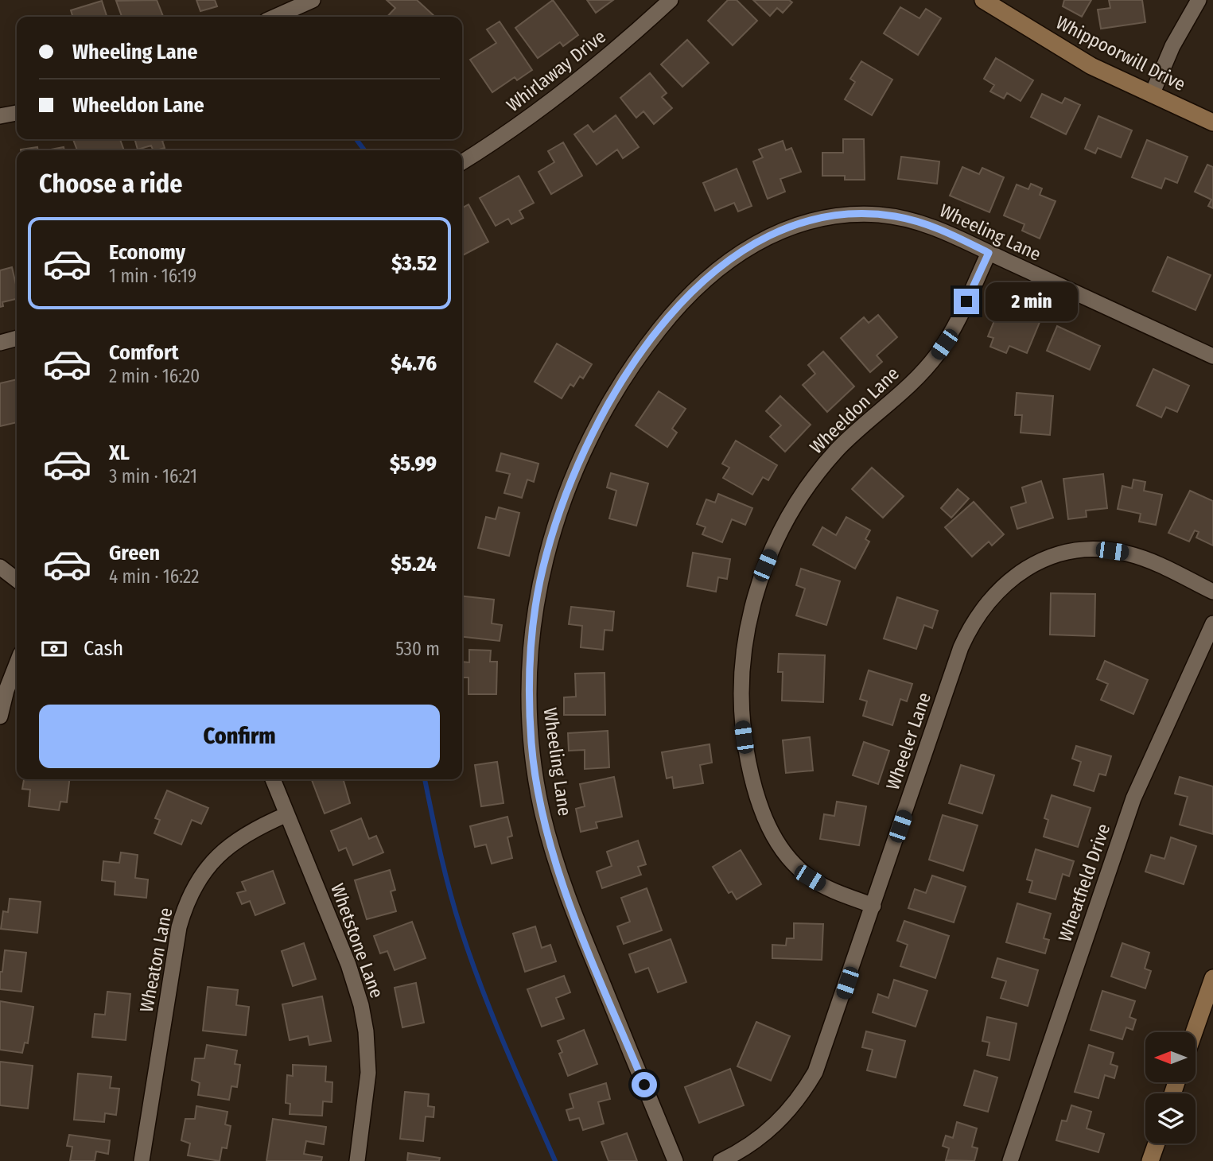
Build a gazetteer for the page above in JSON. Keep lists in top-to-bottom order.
{
  "streets": {
    "street": [
      "Whippoorwill Drive",
      "Whirlaway Drive",
      "Wheeling Lane",
      "Wheeldon Lane",
      "Wheeler Lane",
      "Wheatfield Drive",
      "Whetstone Lane",
      "Wheaton Lane"
    ]
  },
  "crossings": [
    ["Wheeling Lane", "Wheeldon Lane"],
    ["Wheeldon Lane", "Wheeler Lane"],
    ["Whetstone Lane", "Wheaton Lane"]
  ],
  "north": "left",
  "page": {
    "banner": ["Wheeling Lane", "Wheeldon Lane"],
    "heading": "Choose a ride",
    "list": [
      {
        "name": "Economy",
        "note": "1 min · 16:19",
        "value": "$3.52"
      },
      {
        "name": "Comfort",
        "note": "2 min · 16:20",
        "value": "$4.76"
      },
      {
        "name": "XL",
        "note": "3 min · 16:21",
        "value": "$5.99"
      },
      {
        "name": "Green",
        "note": "4 min · 16:22",
        "value": "$5.24"
      }
    ],
    "bubble": "2 min",
    "pay": ["Cash", "530 m"],
    "buttons": "Confirm"
  }
}
